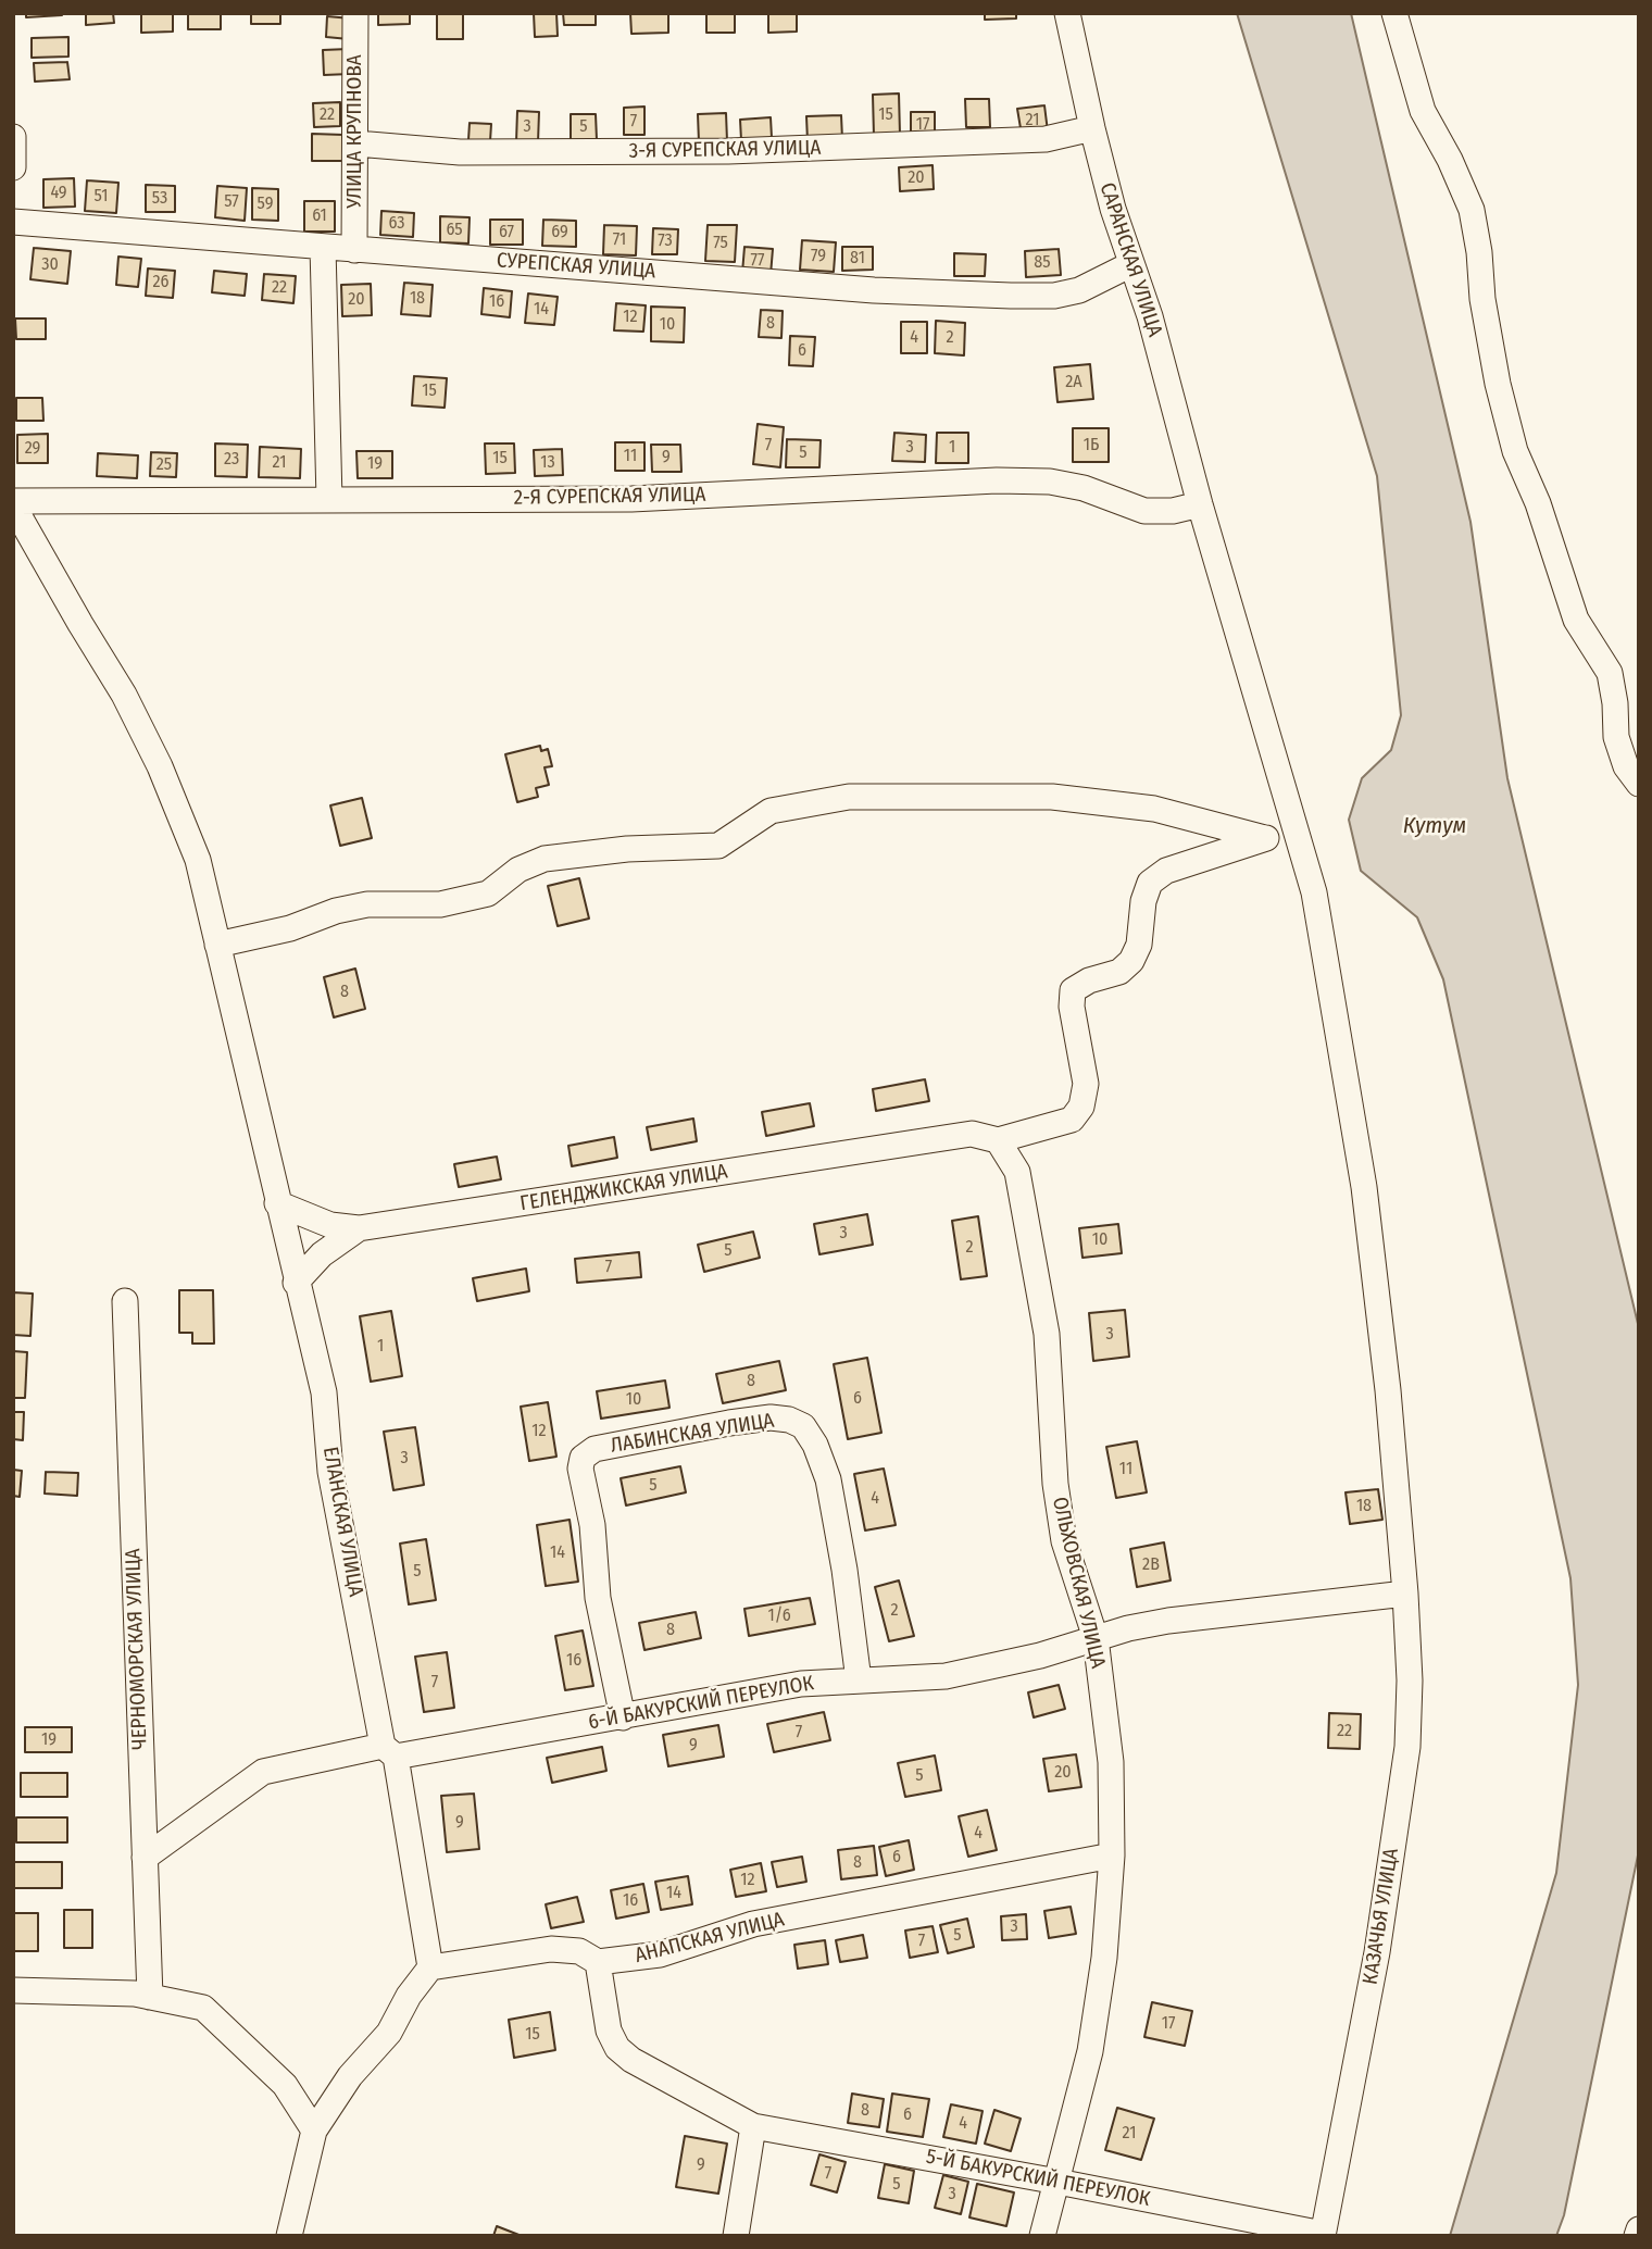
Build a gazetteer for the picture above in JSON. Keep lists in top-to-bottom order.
{
  "streets": {
    "street": [
      "УЛИЦА КРУПНОВА",
      "3-Я СУРЕПСКАЯ УЛИЦА",
      "САРАНСКАЯ УЛИЦА",
      "СУРЕПСКАЯ УЛИЦА",
      "2-Я СУРЕПСКАЯ УЛИЦА",
      "ГЕЛЕНДЖИКСКАЯ УЛИЦА",
      "ЛАБИНСКАЯ УЛИЦА",
      "ЕЛАНСКАЯ УЛИЦА",
      "ОЛЬХОВСКАЯ УЛИЦА",
      "ЧЕРНОМОРСКАЯ УЛИЦА",
      "6-Й БАКУРСКИЙ ПЕРЕУЛОК",
      "КАЗАЧЬЯ УЛИЦА",
      "АНАПСКАЯ УЛИЦА",
      "5-Й БАКУРСКИЙ ПЕРЕУЛОК"
    ]
  },
  "crossings": [
    ["УЛИЦА КРУПНОВА", "3-Я СУРЕПСКАЯ УЛИЦА"],
    ["УЛИЦА КРУПНОВА", "СУРЕПСКАЯ УЛИЦА"],
    ["3-Я СУРЕПСКАЯ УЛИЦА", "САРАНСКАЯ УЛИЦА"],
    ["САРАНСКАЯ УЛИЦА", "СУРЕПСКАЯ УЛИЦА"],
    ["САРАНСКАЯ УЛИЦА", "2-Я СУРЕПСКАЯ УЛИЦА"],
    ["САРАНСКАЯ УЛИЦА", "КАЗАЧЬЯ УЛИЦА"],
    ["2-Я СУРЕПСКАЯ УЛИЦА", "ЕЛАНСКАЯ УЛИЦА"],
    ["ГЕЛЕНДЖИКСКАЯ УЛИЦА", "ЕЛАНСКАЯ УЛИЦА"],
    ["ГЕЛЕНДЖИКСКАЯ УЛИЦА", "ОЛЬХОВСКАЯ УЛИЦА"],
    ["ЛАБИНСКАЯ УЛИЦА", "6-Й БАКУРСКИЙ ПЕРЕУЛОК"],
    ["ЕЛАНСКАЯ УЛИЦА", "6-Й БАКУРСКИЙ ПЕРЕУЛОК"],
    ["ОЛЬХОВСКАЯ УЛИЦА", "6-Й БАКУРСКИЙ ПЕРЕУЛОК"],
    ["ОЛЬХОВСКАЯ УЛИЦА", "АНАПСКАЯ УЛИЦА"],
    ["ОЛЬХОВСКАЯ УЛИЦА", "5-Й БАКУРСКИЙ ПЕРЕУЛОК"],
    ["ЧЕРНОМОРСКАЯ УЛИЦА", "6-Й БАКУРСКИЙ ПЕРЕУЛОК"],
    ["6-Й БАКУРСКИЙ ПЕРЕУЛОК", "КАЗАЧЬЯ УЛИЦА"],
    ["КАЗАЧЬЯ УЛИЦА", "5-Й БАКУРСКИЙ ПЕРЕУЛОК"],
    ["АНАПСКАЯ УЛИЦА", "5-Й БАКУРСКИЙ ПЕРЕУЛОК"]
  ],
  "water": ["Кутум"],
  "house_numbers": [
    "22",
    "15",
    "21",
    "7",
    "17",
    "3",
    "5",
    "20",
    "49",
    "51",
    "53",
    "57",
    "59",
    "61",
    "63",
    "65",
    "67",
    "69",
    "71",
    "73",
    "75",
    "79",
    "81",
    "77",
    "85",
    "30",
    "26",
    "22",
    "18",
    "20",
    "16",
    "14",
    "12",
    "8",
    "10",
    "4",
    "2",
    "6",
    "2А",
    "15",
    "7",
    "1Б",
    "3",
    "1",
    "29",
    "5",
    "11",
    "9",
    "15",
    "23",
    "21",
    "13",
    "19",
    "25",
    "8",
    "3",
    "10",
    "2",
    "5",
    "7",
    "3",
    "1",
    "8",
    "6",
    "10",
    "12",
    "3",
    "11",
    "5",
    "4",
    "18",
    "14",
    "2В",
    "5",
    "2",
    "1/6",
    "8",
    "16",
    "7",
    "22",
    "7",
    "19",
    "9",
    "20",
    "5",
    "9",
    "4",
    "6",
    "8",
    "12",
    "14",
    "16",
    "3",
    "5",
    "7",
    "17",
    "15",
    "8",
    "6",
    "4",
    "21",
    "9",
    "7",
    "5",
    "3"
  ]
}
